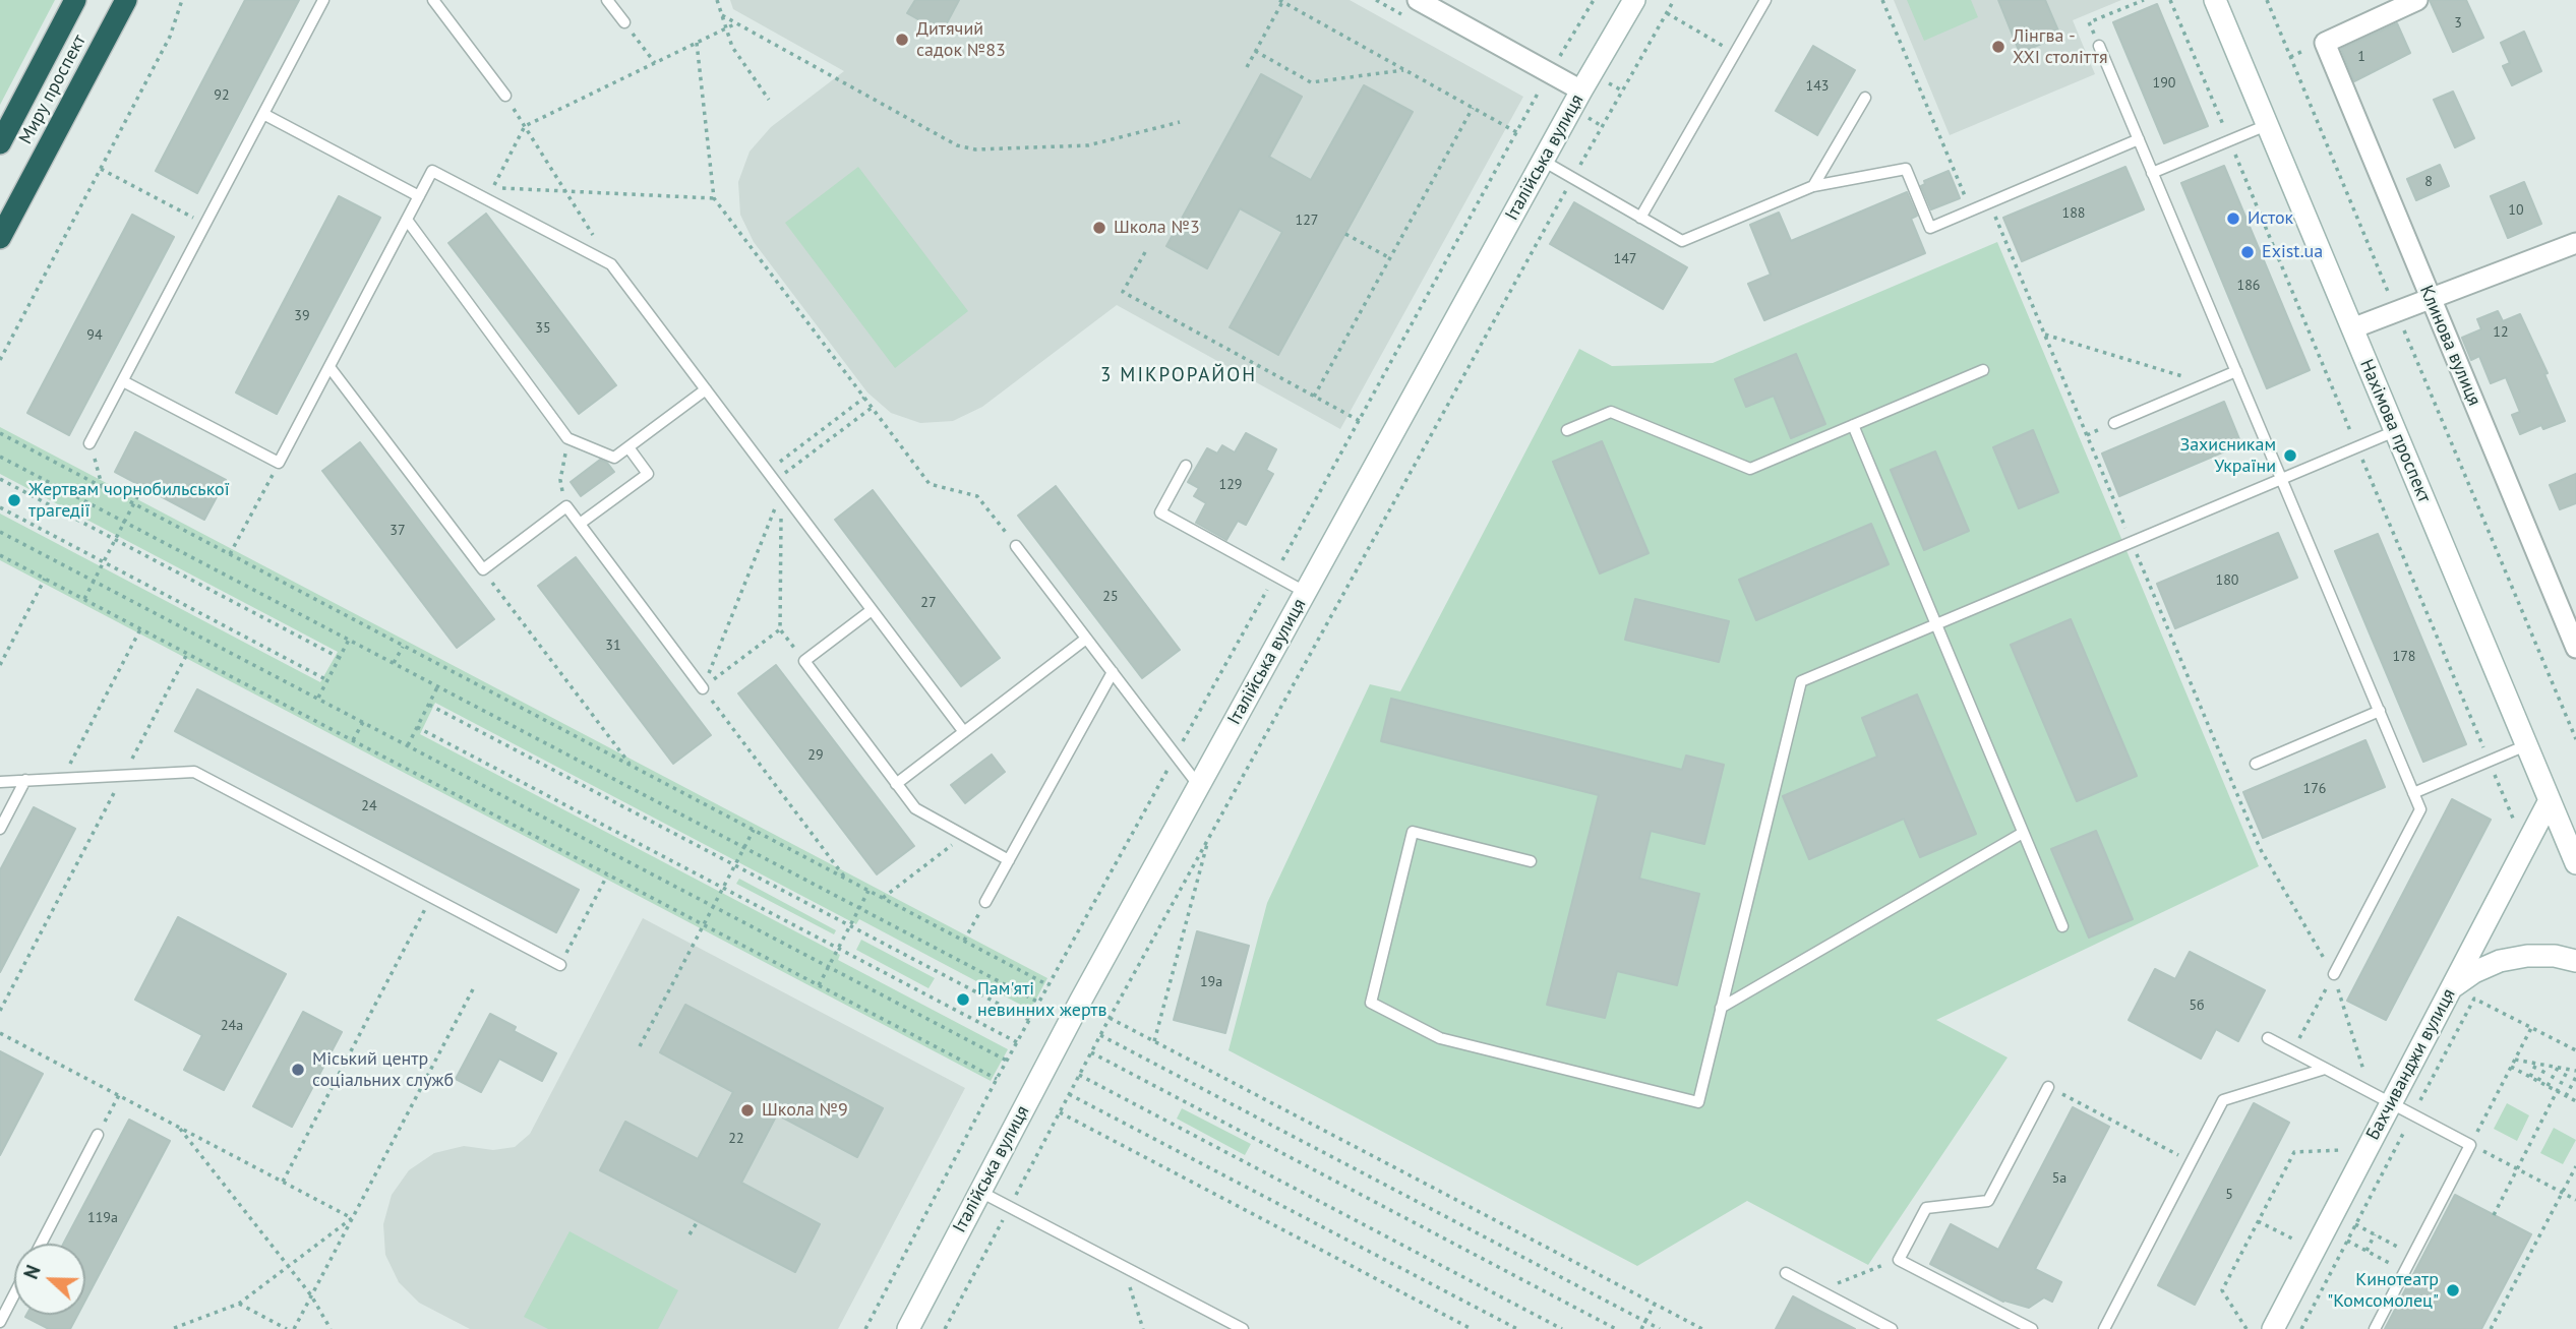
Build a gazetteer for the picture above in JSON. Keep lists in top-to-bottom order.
{
  "streets": {
    "highway": ["Миру проспект"],
    "street": [
      "Італійська вулиця",
      "Клинова вулиця",
      "Нахімова проспект",
      "Бахчиванджи вулиця"
    ]
  },
  "crossings": [
    ["Нахімова проспект", "Бахчиванджи вулиця"]
  ],
  "districts": ["3 МІКРОРАЙОН"],
  "places": [
    "Дитячий садок №83",
    "Лінгва - XXI століття",
    "Исток",
    "Школа №3",
    "Exist.ua",
    "Захисникам України",
    "Жертвам чорнобильської трагедії",
    "Пам'яті невинних жертв",
    "Міський центр соціальних служб",
    "Школа №9",
    "Кинотеатр \"Комсомолец\""
  ],
  "house_numbers": [
    "3",
    "1",
    "190",
    "143",
    "92",
    "8",
    "10",
    "188",
    "127",
    "147",
    "186",
    "39",
    "35",
    "12",
    "94",
    "129",
    "37",
    "180",
    "25",
    "27",
    "31",
    "178",
    "29",
    "176",
    "24",
    "19а",
    "5б",
    "24а",
    "22",
    "5а",
    "5",
    "119а"
  ],
  "north": "left"
}
